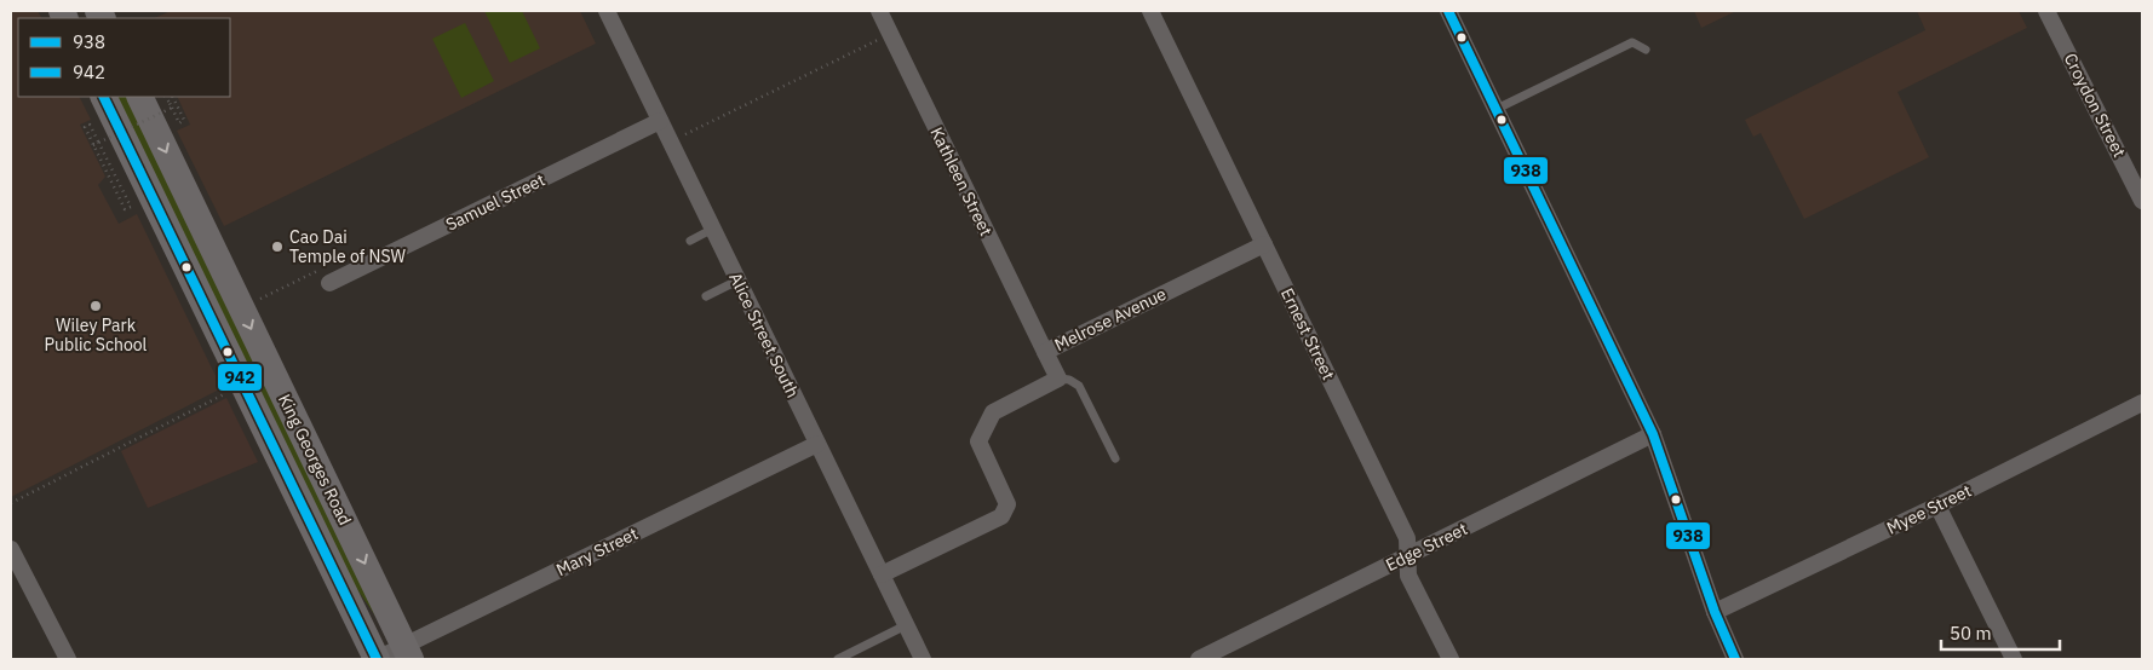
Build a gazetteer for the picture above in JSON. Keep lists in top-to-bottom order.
{
  "streets": {
    "highway": ["King Georges Road"],
    "street": [
      "Croydon Street",
      "Kathleen Street",
      "Samuel Street",
      "Melrose Avenue",
      "Ernest Street",
      "Alice Street South",
      "Myee Street",
      "Edge Street",
      "Mary Street"
    ]
  },
  "crossings": [
    ["Kathleen Street", "Melrose Avenue"],
    ["Samuel Street", "Alice Street South"],
    ["Melrose Avenue", "Ernest Street"],
    ["Melrose Avenue", "Alice Street South"],
    ["Ernest Street", "Edge Street"],
    ["Alice Street South", "Mary Street"],
    ["King Georges Road", "Mary Street"]
  ],
  "places": ["Cao Dai Temple of NSW", "Wiley Park Public School"],
  "lines": ["transit line 938", "transit line 942"],
  "legend": ["938", "942"],
  "scale_bar": "50 m"
}
